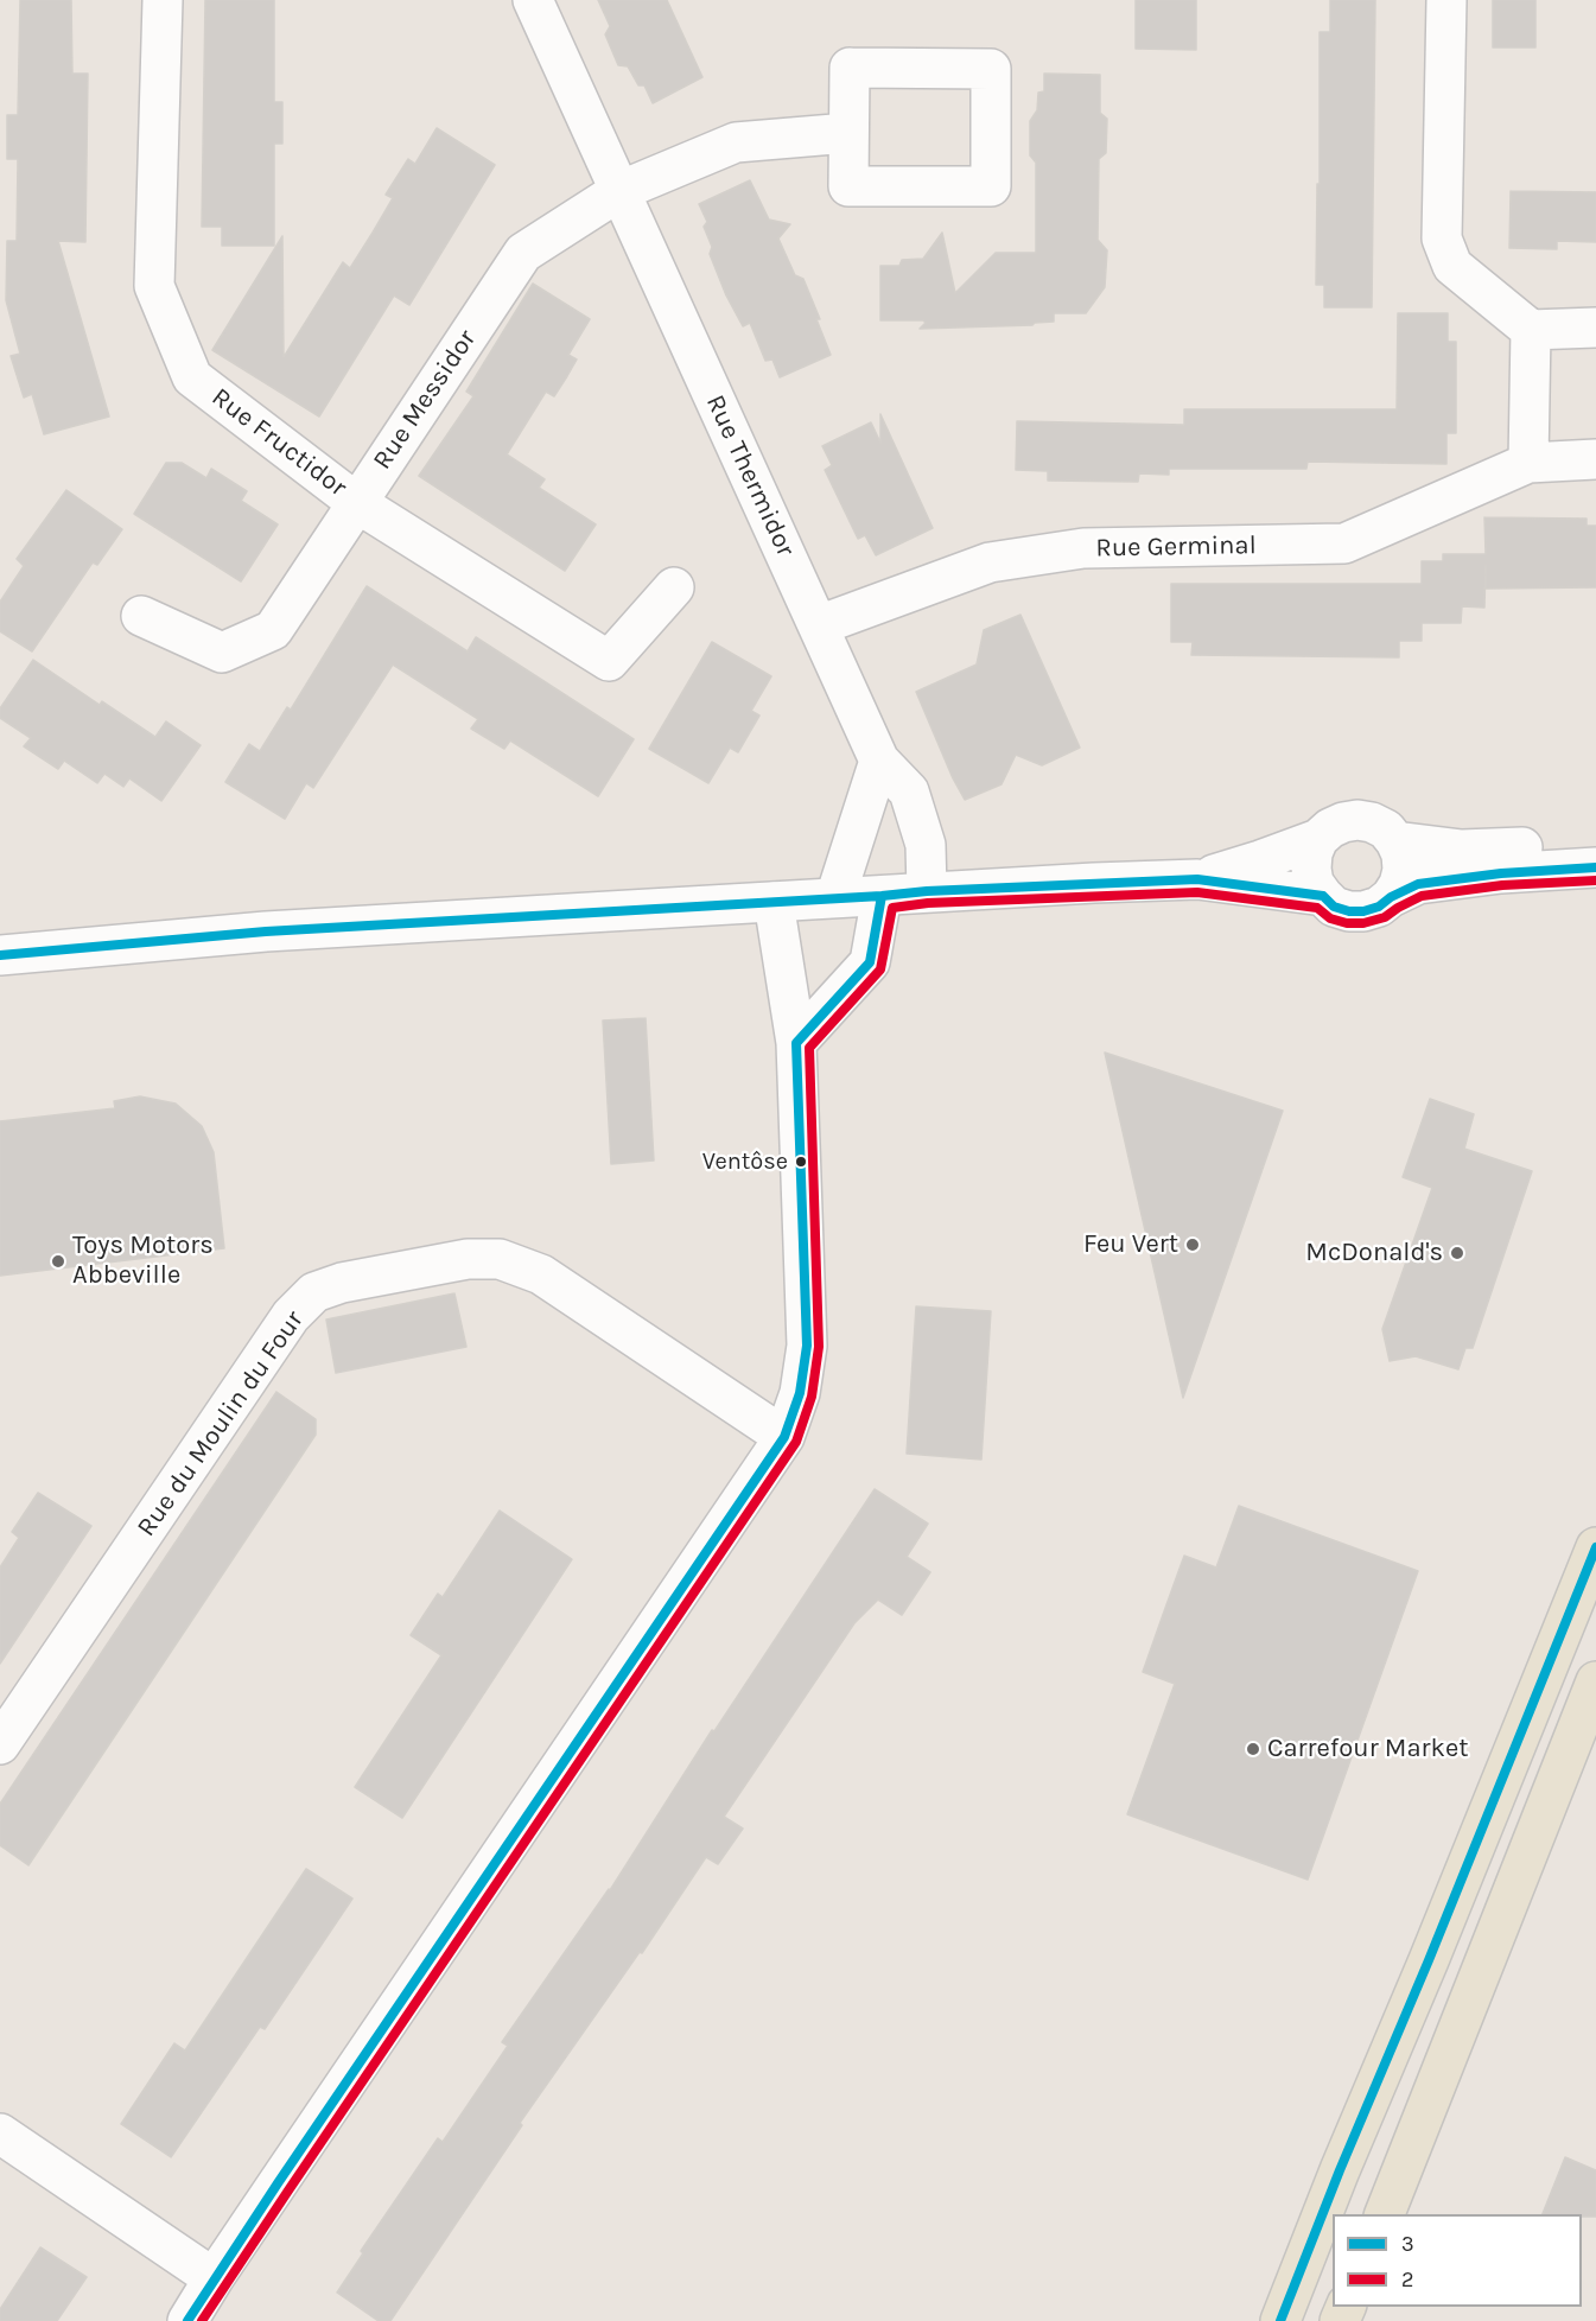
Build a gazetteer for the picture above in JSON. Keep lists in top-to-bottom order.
{
  "streets": {
    "street": [
      "Rue Messidor",
      "Rue Fructidor",
      "Rue Thermidor",
      "Rue Germinal",
      "Rue du Moulin du Four"
    ]
  },
  "crossings": [
    ["Rue Messidor", "Rue Fructidor"],
    ["Rue Messidor", "Rue Thermidor"],
    ["Rue Thermidor", "Rue Germinal"]
  ],
  "places": [
    "Ventôse",
    "Feu Vert",
    "McDonald's",
    "Toys Motors Abbeville",
    "Carrefour Market"
  ],
  "lines": ["transit line 3", "transit line 2"],
  "legend": ["3", "2"]
}
